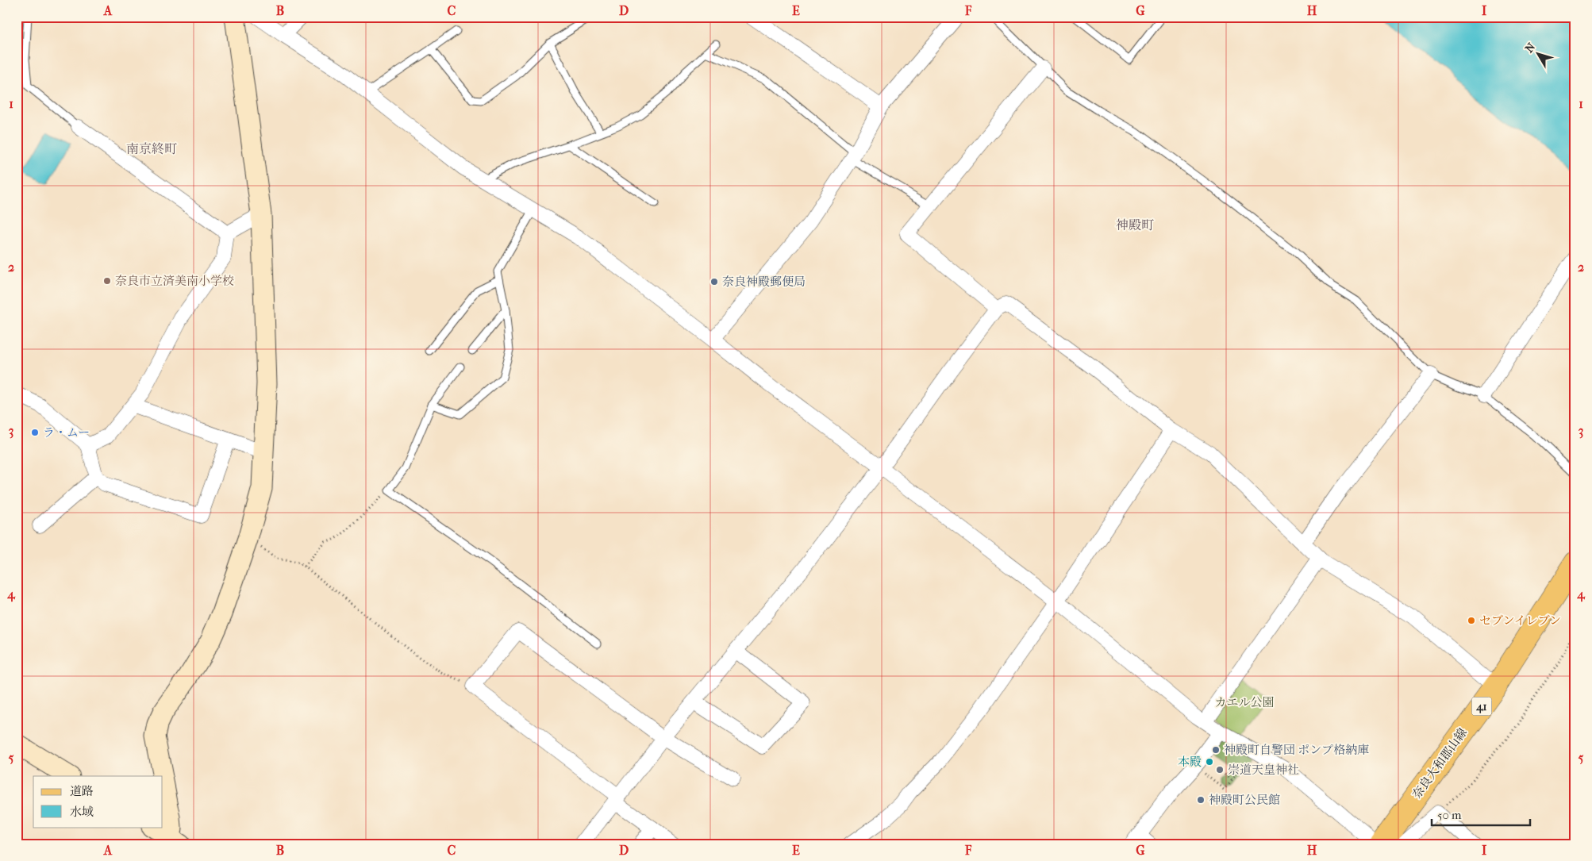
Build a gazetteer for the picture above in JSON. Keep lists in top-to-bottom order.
{
  "streets": {
    "main road": ["41", "奈良大和郡山線"]
  },
  "districts": ["南京終町", "神殿町"],
  "parks": ["カエル公園"],
  "places": [
    "奈良市立済美南小学校",
    "奈良神殿郵便局",
    "ラ・ムー",
    "セブンイレブン",
    "神殿町自警団 ポンプ格納庫",
    "本殿",
    "崇道天皇神社",
    "神殿町公民館"
  ],
  "legend": ["道路", "水域"],
  "scale_bar": "50 m",
  "north": "top left",
  "grid": {
    "columns": [
      "A",
      "B",
      "C",
      "D",
      "E",
      "F",
      "G",
      "H",
      "I"
    ],
    "rows": [
      "1",
      "2",
      "3",
      "4",
      "5"
    ]
  }
}
